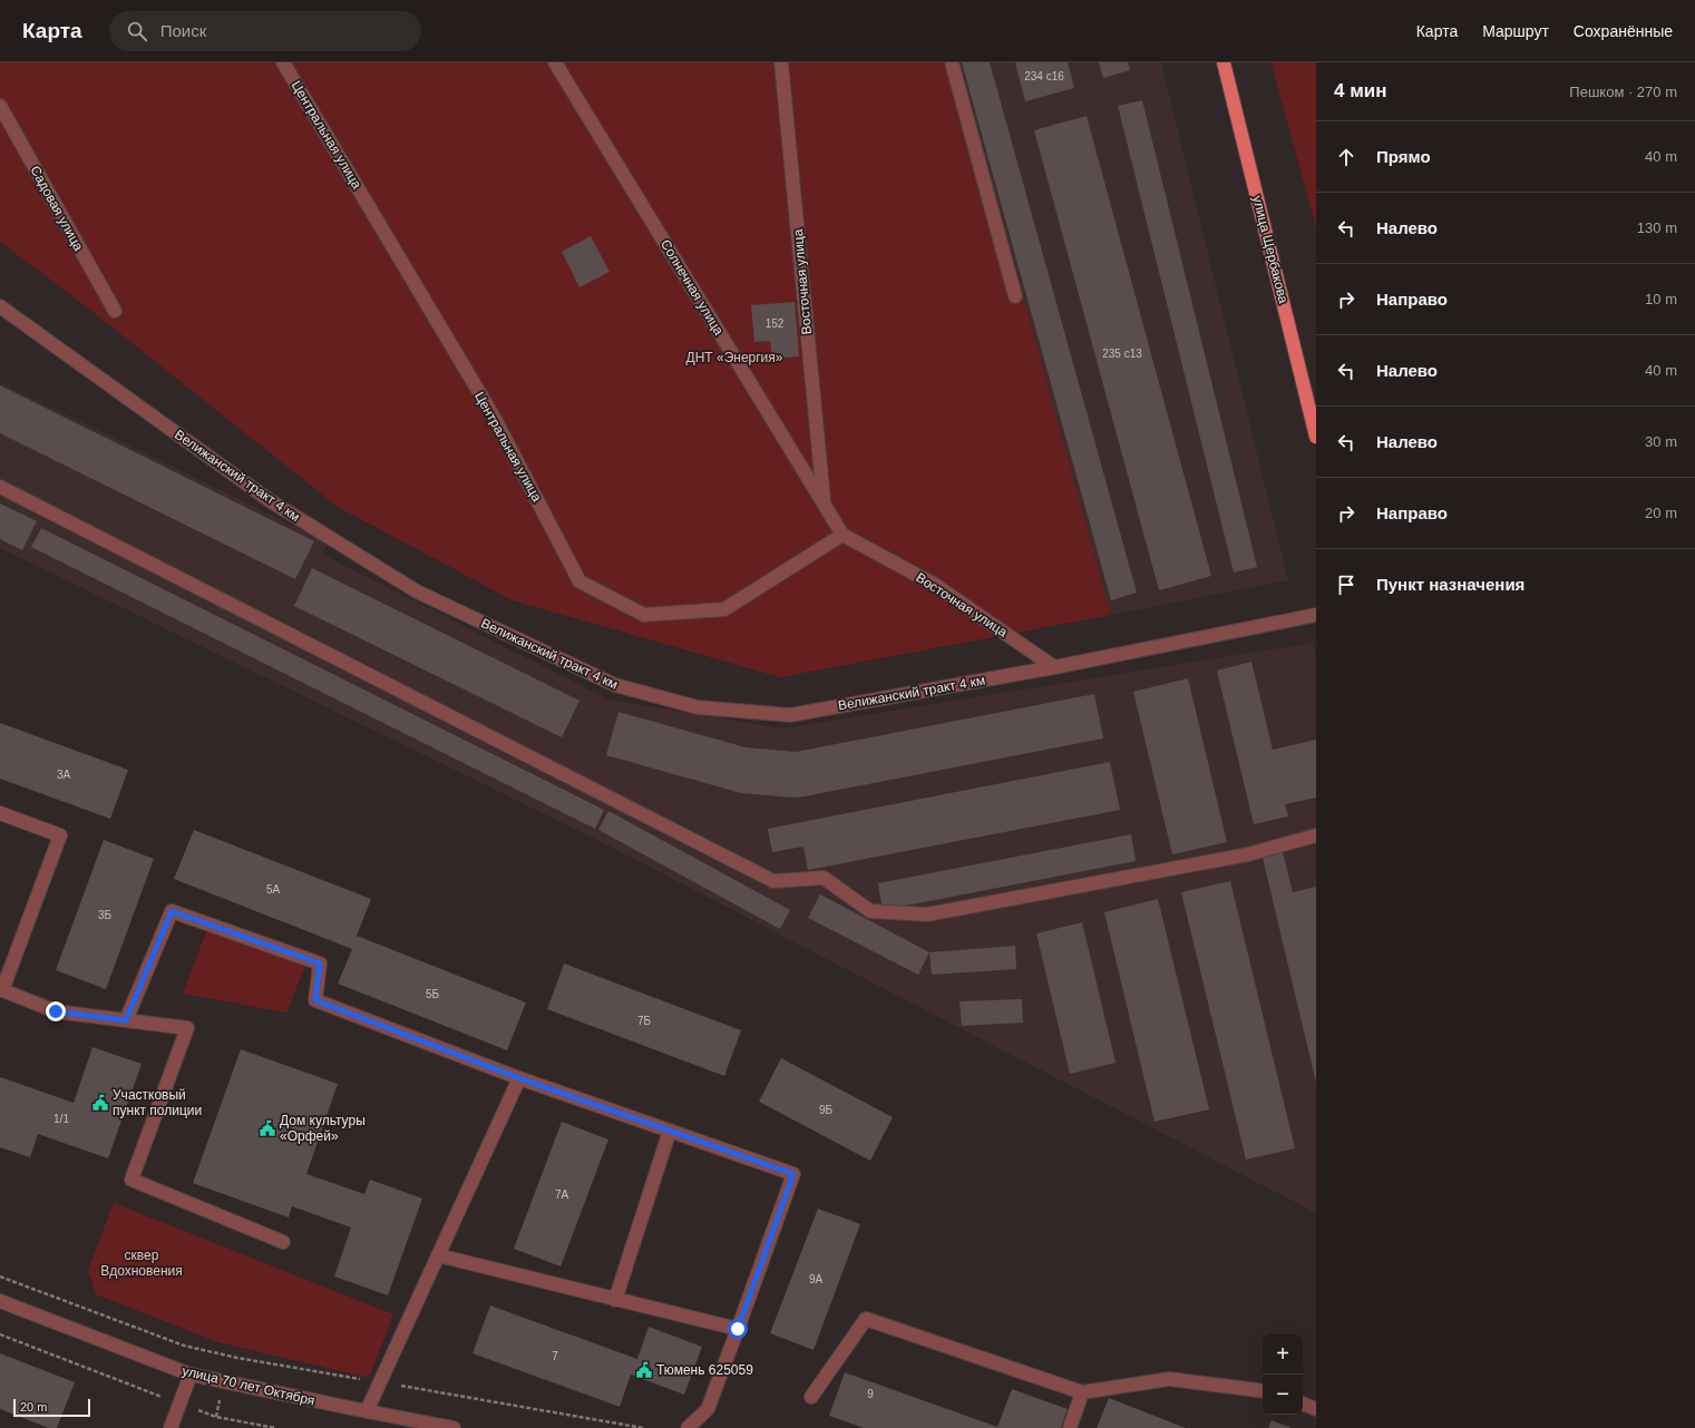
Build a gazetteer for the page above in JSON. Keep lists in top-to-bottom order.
{
  "streets": {
    "main road": ["улица Щербакова"],
    "street": [
      "Центральная улица",
      "Садовая улица",
      "Восточная улица",
      "Солнечная улица",
      "Велижанский тракт 4 км",
      "улица 70 лет Октября"
    ]
  },
  "crossings": [
    ["Центральная улица", "Восточная улица"],
    ["Центральная улица", "Солнечная улица"],
    ["Восточная улица", "Солнечная улица"],
    ["Восточная улица", "Велижанский тракт 4 км"]
  ],
  "parks": ["ДНТ «Энергия»", "сквер Вдохновения"],
  "places": {
    "public building": ["Участковый пункт полиции", "Дом культуры «Орфей»", "Тюмень 625059"]
  },
  "house_numbers": [
    "234 с16",
    "152",
    "235 с13",
    "3А",
    "5А",
    "3Б",
    "5Б",
    "7Б",
    "9Б",
    "1/1",
    "7А",
    "9А",
    "7",
    "9"
  ],
  "scale_bar": "20 m",
  "page": {
    "header": "Карта",
    "search": "Поиск",
    "nav": ["Карта", "Маршрут", "Сохранённые"],
    "heading": ["4 мин", "Пешком · 270 m"],
    "list": [
      ["Прямо", "40 m"],
      ["Налево", "130 m"],
      ["Направо", "10 m"],
      ["Налево", "40 m"],
      ["Налево", "30 m"],
      ["Направо", "20 m"],
      "Пункт назначения"
    ],
    "map_buttons": ["+", "−"],
    "scale": "20 m"
  }
}
